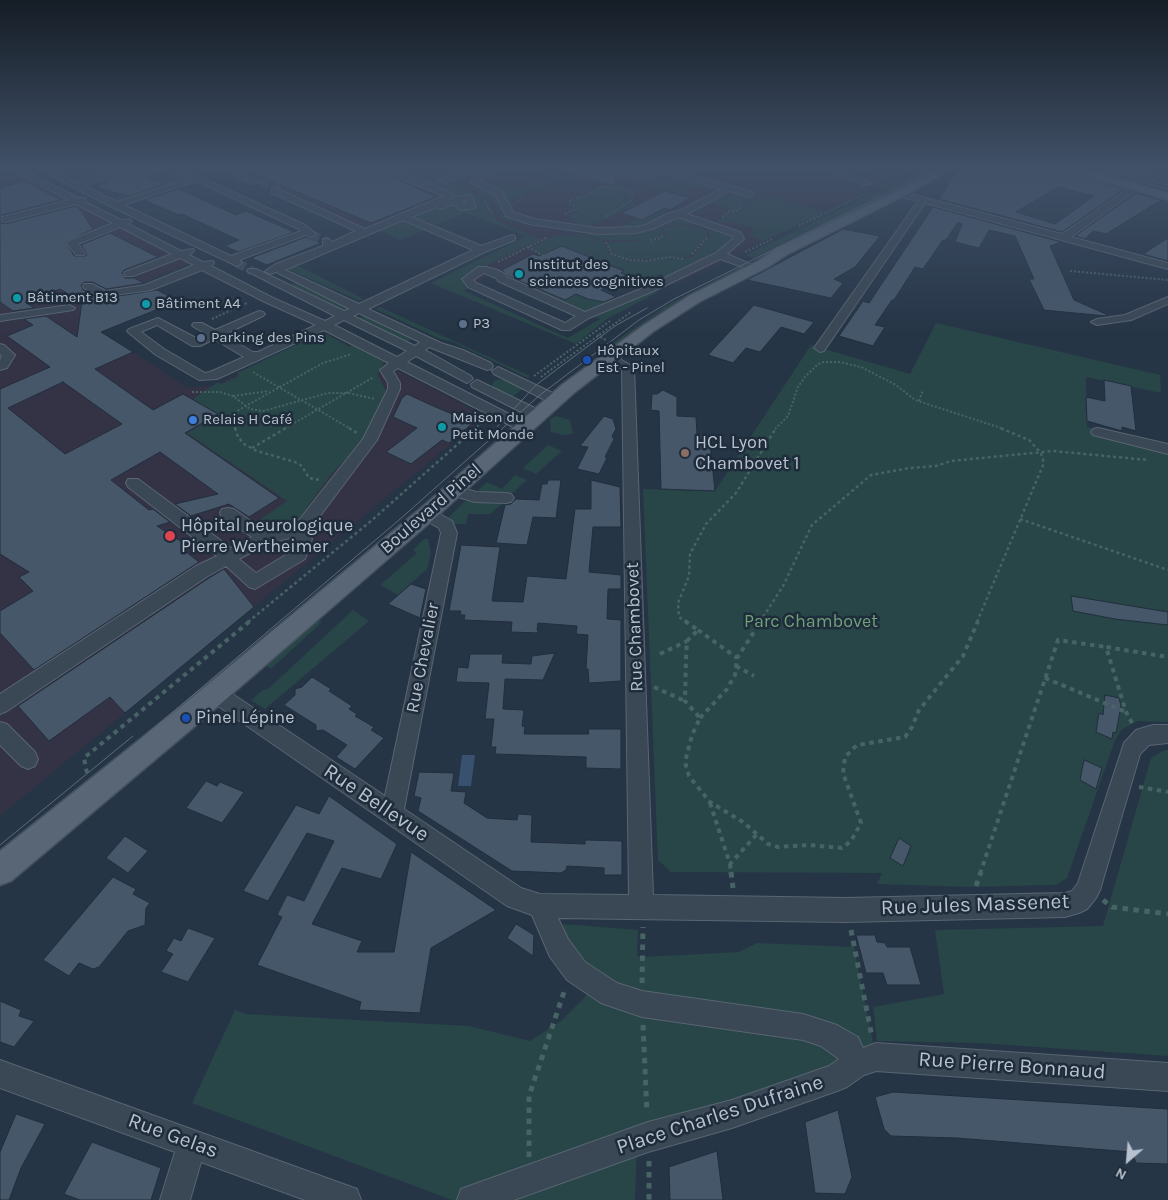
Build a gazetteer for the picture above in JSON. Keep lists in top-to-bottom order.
{
  "streets": {
    "main road": ["Boulevard Pinel"],
    "street": [
      "Rue Chambovet",
      "Rue Chevalier",
      "Rue Bellevue",
      "Rue Jules Massenet",
      "Rue Pierre Bonnaud",
      "Place Charles Dufraine",
      "Rue Gelas"
    ]
  },
  "crossings": [
    ["Boulevard Pinel", "Rue Chambovet"],
    ["Boulevard Pinel", "Rue Chevalier"],
    ["Boulevard Pinel", "Rue Bellevue"],
    ["Rue Chevalier", "Rue Bellevue"],
    ["Rue Pierre Bonnaud", "Place Charles Dufraine"]
  ],
  "parks": ["Parc Chambovet"],
  "places": [
    "Institut des sciences cognitives",
    "Bâtiment B13",
    "Bâtiment A4",
    "P3",
    "Parking des Pins",
    "Hôpitaux Est - Pinel",
    "Relais H Café",
    "Maison du Petit Monde",
    "HCL Lyon Chambovet 1",
    "Hôpital neurologique Pierre Wertheimer",
    "Pinel Lépine"
  ],
  "north": "bottom left"
}
